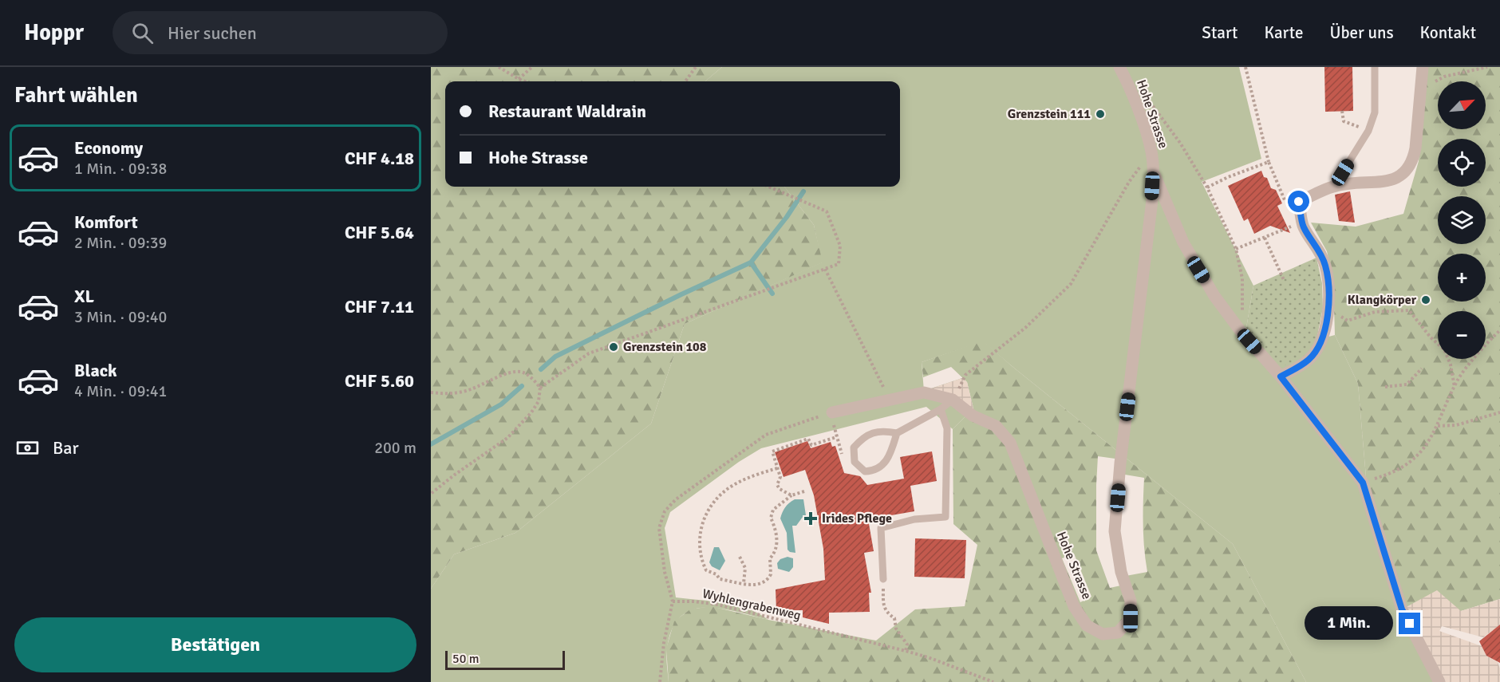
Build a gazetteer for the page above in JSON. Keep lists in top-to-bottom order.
{
  "streets": {
    "street": ["Hohe Strasse"],
    "path": ["Wyhlengrabenweg"]
  },
  "places": {
    "other": ["Grenzstein 111", "Klangkörper", "Grenzstein 108"],
    "health": ["Irides Pflege"]
  },
  "scale_bar": "50 m",
  "north": "top right",
  "page": {
    "header": "Hoppr",
    "search": "Hier suchen",
    "nav": [
      "Start",
      "Karte",
      "Über uns",
      "Kontakt"
    ],
    "heading": "Fahrt wählen",
    "map_buttons": ["+", "−"],
    "banner": ["Restaurant Waldrain", "Hohe Strasse"],
    "list": [
      {
        "name": "Economy",
        "note": "1 Min. · 09:38",
        "value": "CHF 4.18"
      },
      {
        "name": "Komfort",
        "note": "2 Min. · 09:39",
        "value": "CHF 5.64"
      },
      {
        "name": "XL",
        "note": "3 Min. · 09:40",
        "value": "CHF 7.11"
      },
      {
        "name": "Black",
        "note": "4 Min. · 09:41",
        "value": "CHF 5.60"
      }
    ],
    "pay": ["Bar", "200 m"],
    "bubble": "1 Min.",
    "buttons": "Bestätigen",
    "scale": "50 m"
  }
}
